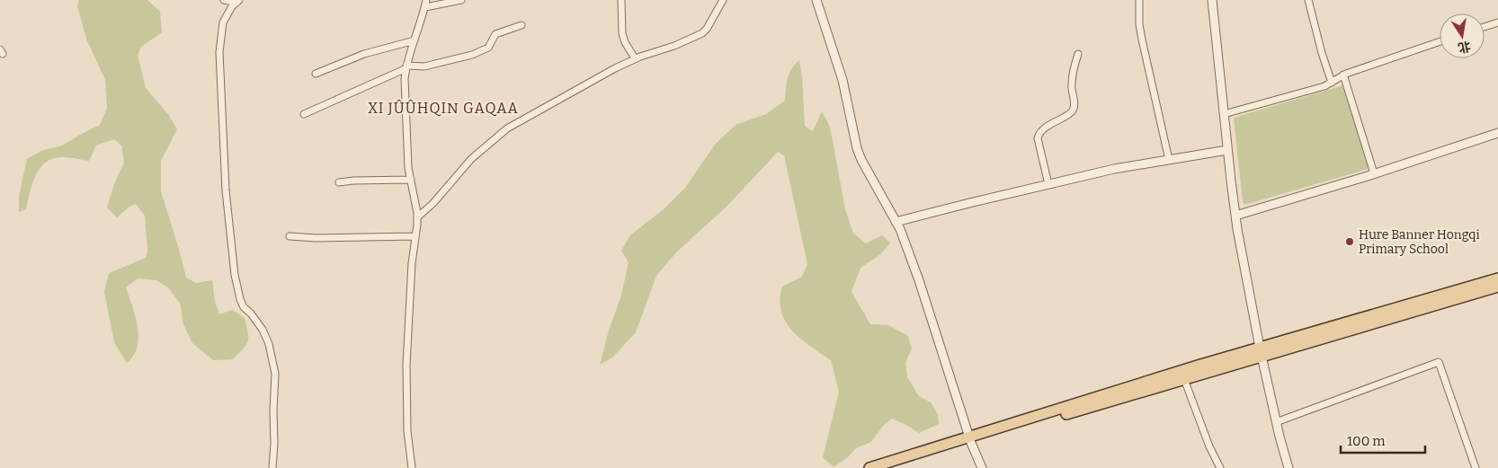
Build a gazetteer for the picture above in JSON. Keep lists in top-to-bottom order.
{
  "districts": ["XI JÛÛHQIN GAQAA"],
  "places": ["Hure Banner Hongqi Primary School"],
  "scale_bar": "100 m",
  "north": "bottom"
}
